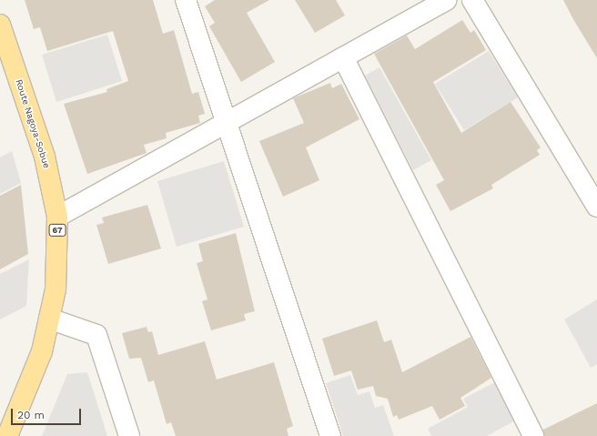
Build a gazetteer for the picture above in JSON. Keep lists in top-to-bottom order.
{
  "streets": {
    "main road": ["Route Nagoya-Sobue", "67"]
  },
  "scale_bar": "20 m"
}
